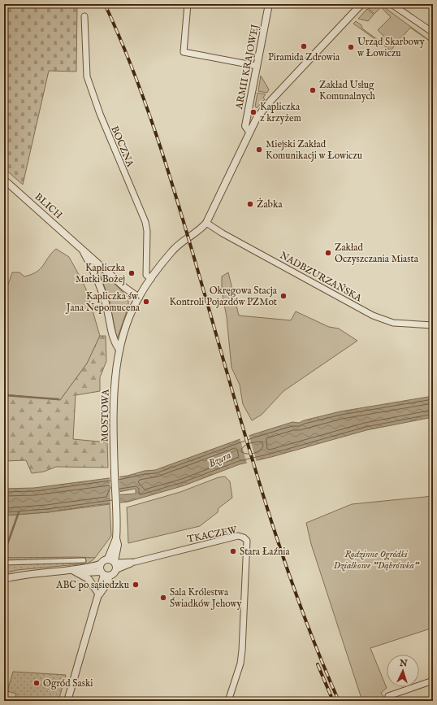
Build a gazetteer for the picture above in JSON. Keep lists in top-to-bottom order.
{
  "streets": {
    "street": [
      "ARMII KRAJOWEJ",
      "BOCZNA",
      "BLICH",
      "NADBZURZAŃSKA",
      "MOSTOWA",
      "TKACZEW"
    ]
  },
  "crossings": [
    ["ARMII KRAJOWEJ", "MOSTOWA"],
    ["BOCZNA", "MOSTOWA"],
    ["BLICH", "MOSTOWA"],
    ["NADBZURZAŃSKA", "MOSTOWA"],
    ["MOSTOWA", "TKACZEW"]
  ],
  "water": ["Bzura"],
  "parks": ["Rodzinne Ogródki Działkowe \"Dąbrówka\""],
  "places": [
    "Piramida Zdrowia",
    "Urząd Skarbowy w Łowiczu",
    "Zakład Usług Komunalnych",
    "Kapliczka z krzyżem",
    "Miejski Zakład Komunikacji w Łowiczu",
    "Żabka",
    "Zakład Oczyszczania Miasta",
    "Kapliczka Matki Bożej",
    "Okręgowa Stacja Kontroli Pojazdów PZMot",
    "Kapliczka św. Jana Nepomucena",
    "Stara Łaźnia",
    "ABC po sąsiedzku",
    "Sala Królestwa Świadków Jehowy",
    "Ogród Saski"
  ],
  "north": "top"
}
